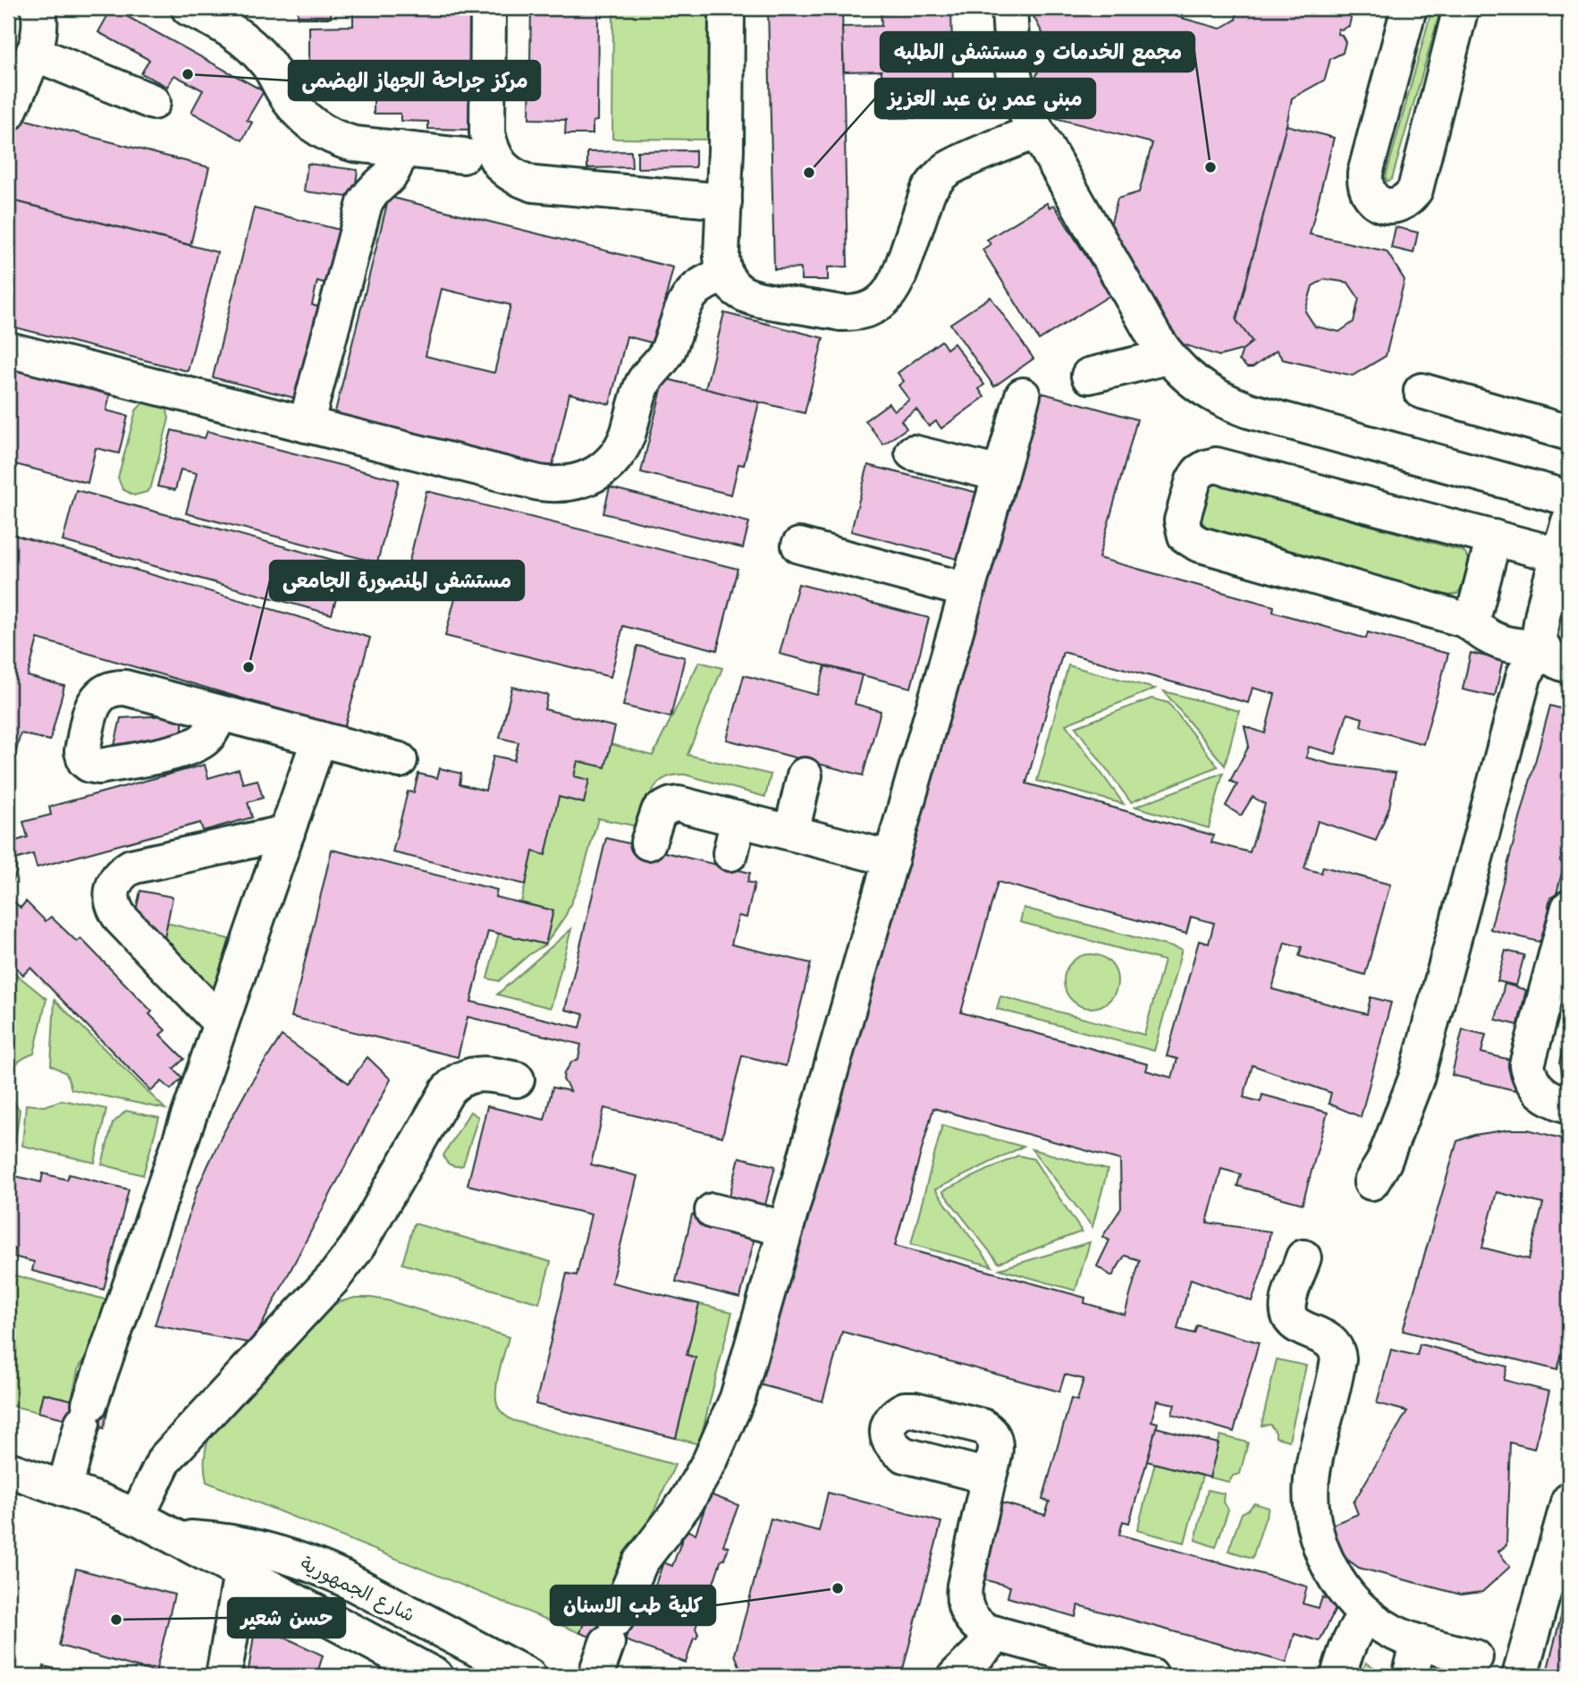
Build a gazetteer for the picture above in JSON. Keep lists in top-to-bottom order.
{
  "streets": {
    "main road": ["شارع الجمهورية"]
  },
  "places": [
    "مركز جراحة الجهاز الهضمى",
    "مجمع الخدمات و مستشفى الطلبه",
    "مبنى عمر بن عبد العزيز",
    "مستشفى المنصورة الجامعى",
    "كلية طب الاسنان",
    "حسن شعير"
  ]
}
